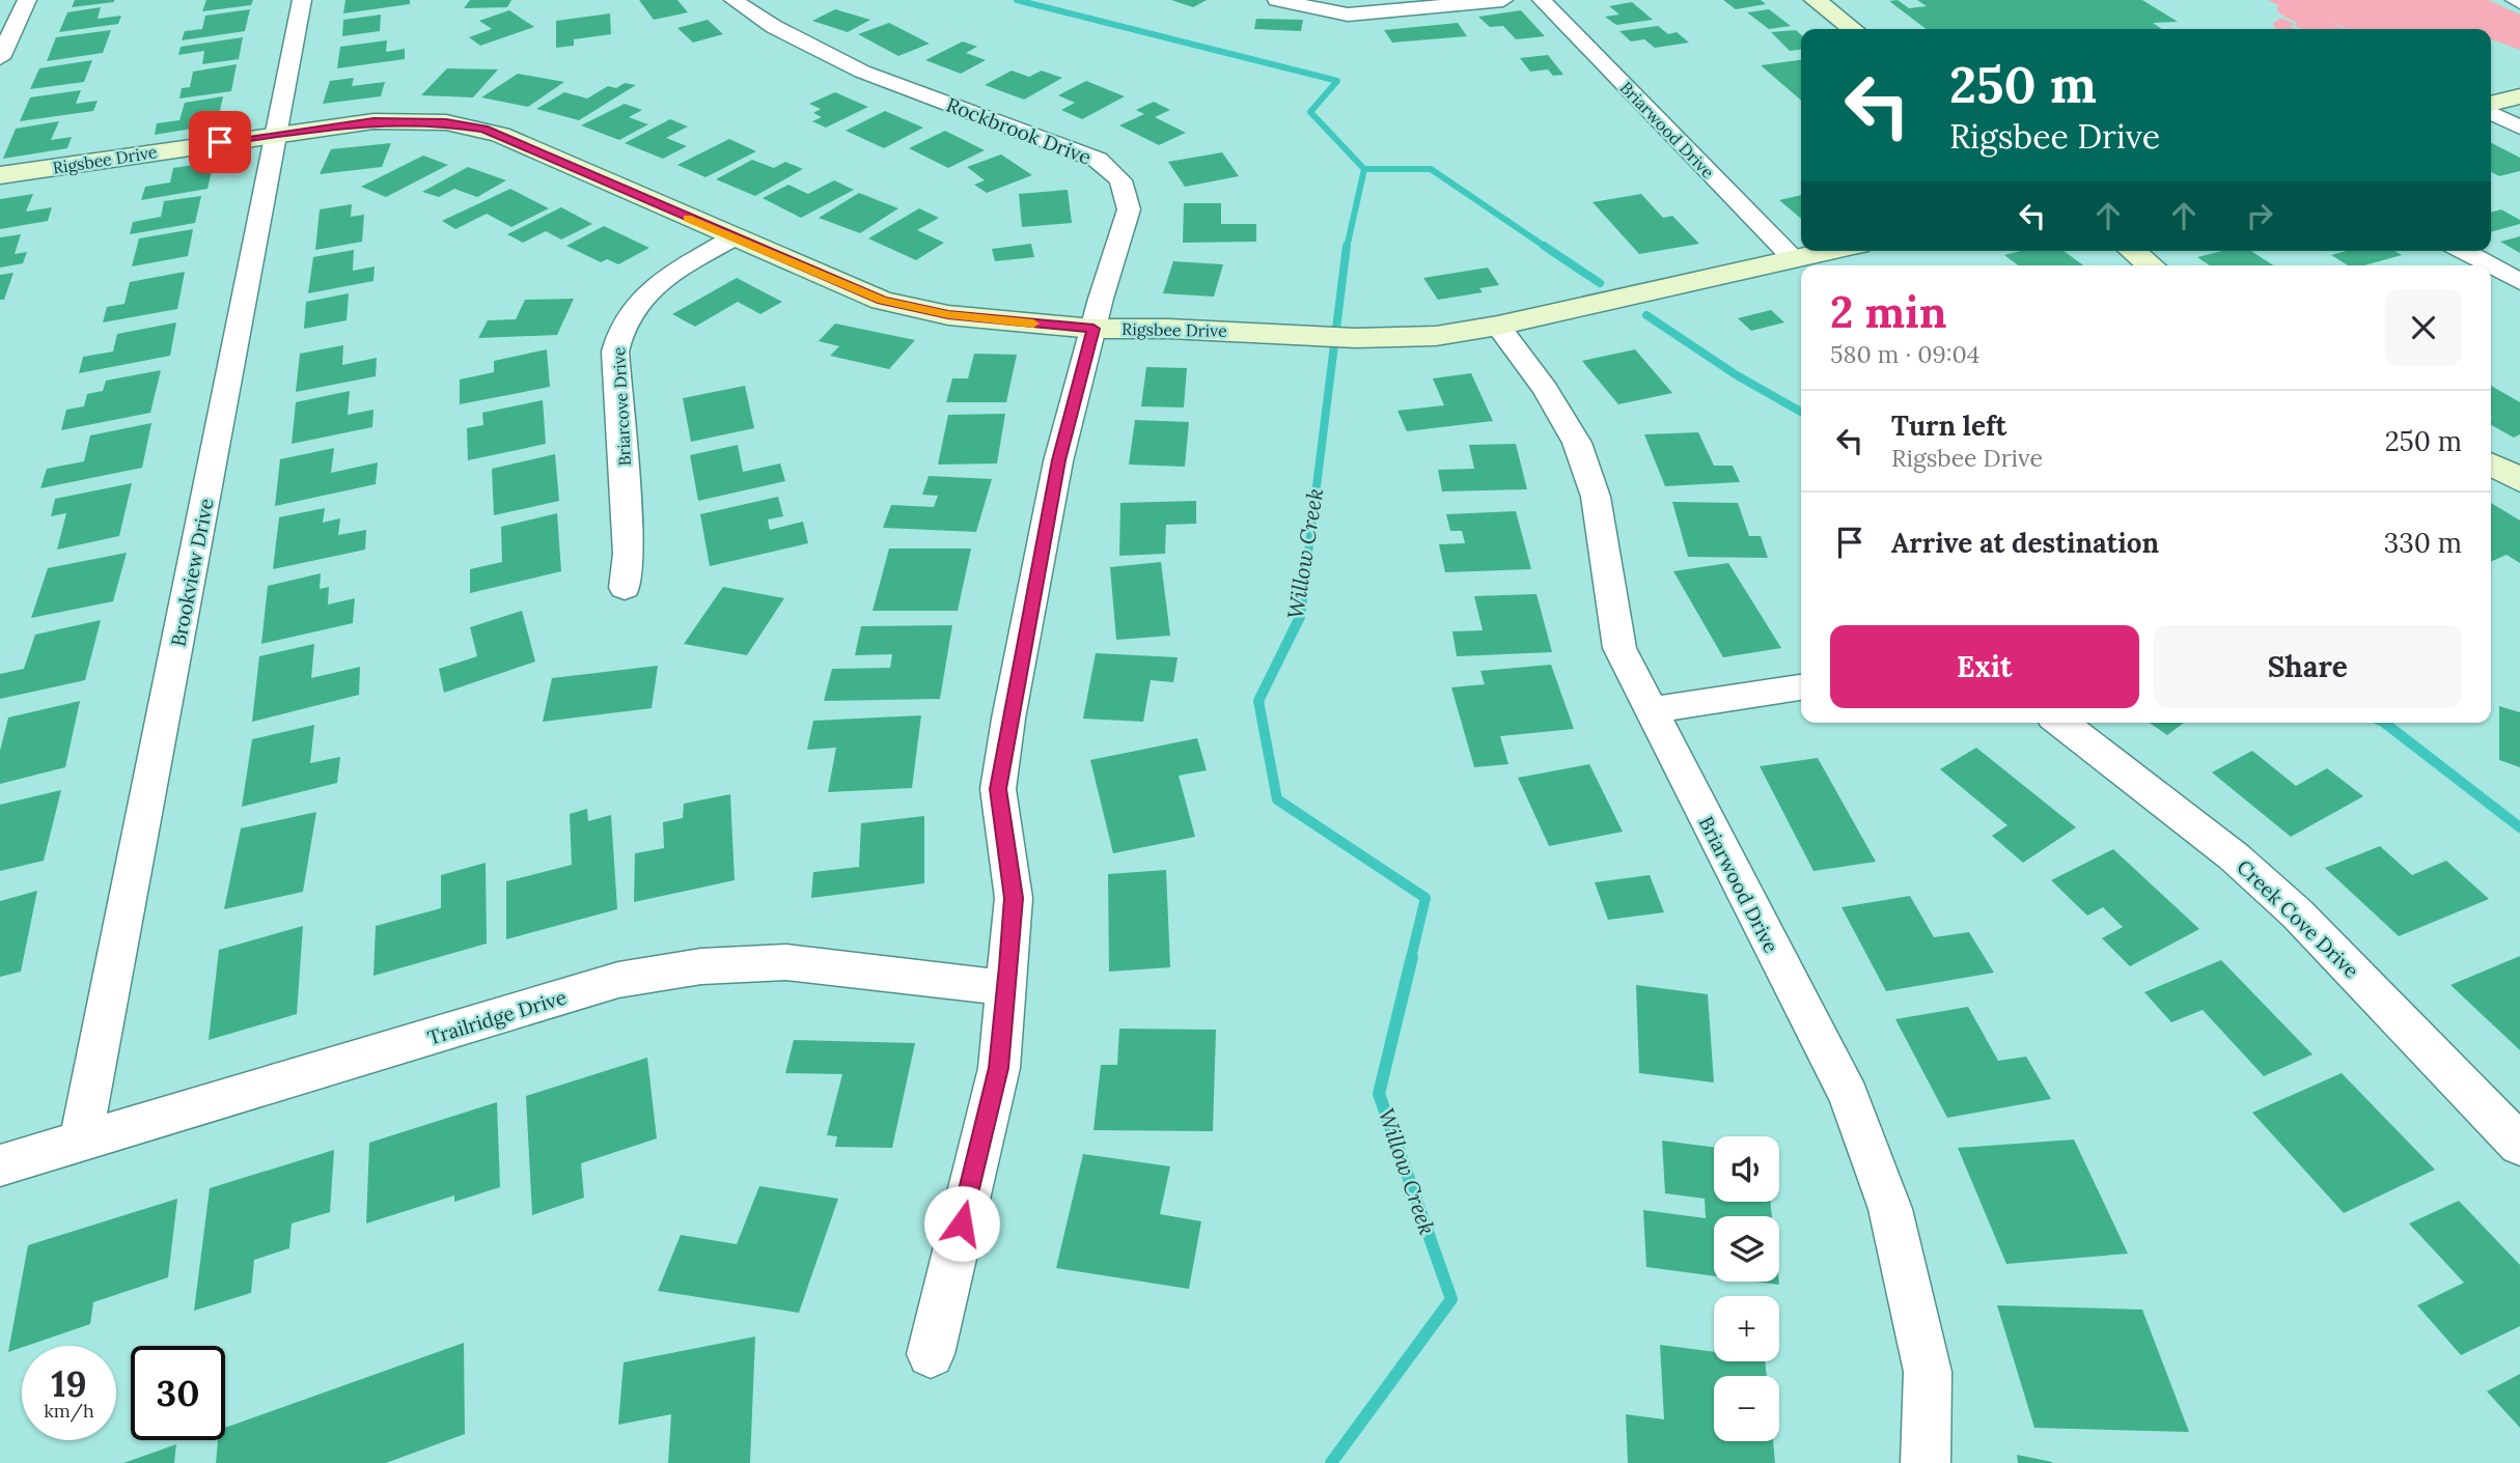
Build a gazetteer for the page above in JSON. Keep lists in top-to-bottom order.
{
  "streets": {
    "street": [
      "Briarwood Drive",
      "Rockbrook Drive",
      "Rigsbee Drive",
      "Briarcove Drive",
      "Brookview Drive",
      "Creek Cove Drive",
      "Trailridge Drive"
    ]
  },
  "crossings": [
    ["Briarwood Drive", "Rigsbee Drive"],
    ["Rockbrook Drive", "Rigsbee Drive"],
    ["Rockbrook Drive", "Trailridge Drive"],
    ["Rigsbee Drive", "Briarcove Drive"],
    ["Rigsbee Drive", "Brookview Drive"],
    ["Brookview Drive", "Trailridge Drive"]
  ],
  "water": ["Willow Creek"],
  "page": {
    "turn": ["250 m", "Rigsbee Drive"],
    "heading": ["2 min", "580 m · 09:04"],
    "list": [
      {
        "name": "Turn left",
        "note": "Rigsbee Drive",
        "value": "250 m"
      },
      {
        "name": "Arrive at destination",
        "value": "330 m"
      }
    ],
    "buttons": ["Exit", "Share"],
    "map_buttons": ["+", "−"],
    "speed": "19 km/h",
    "limit": "30"
  }
}
